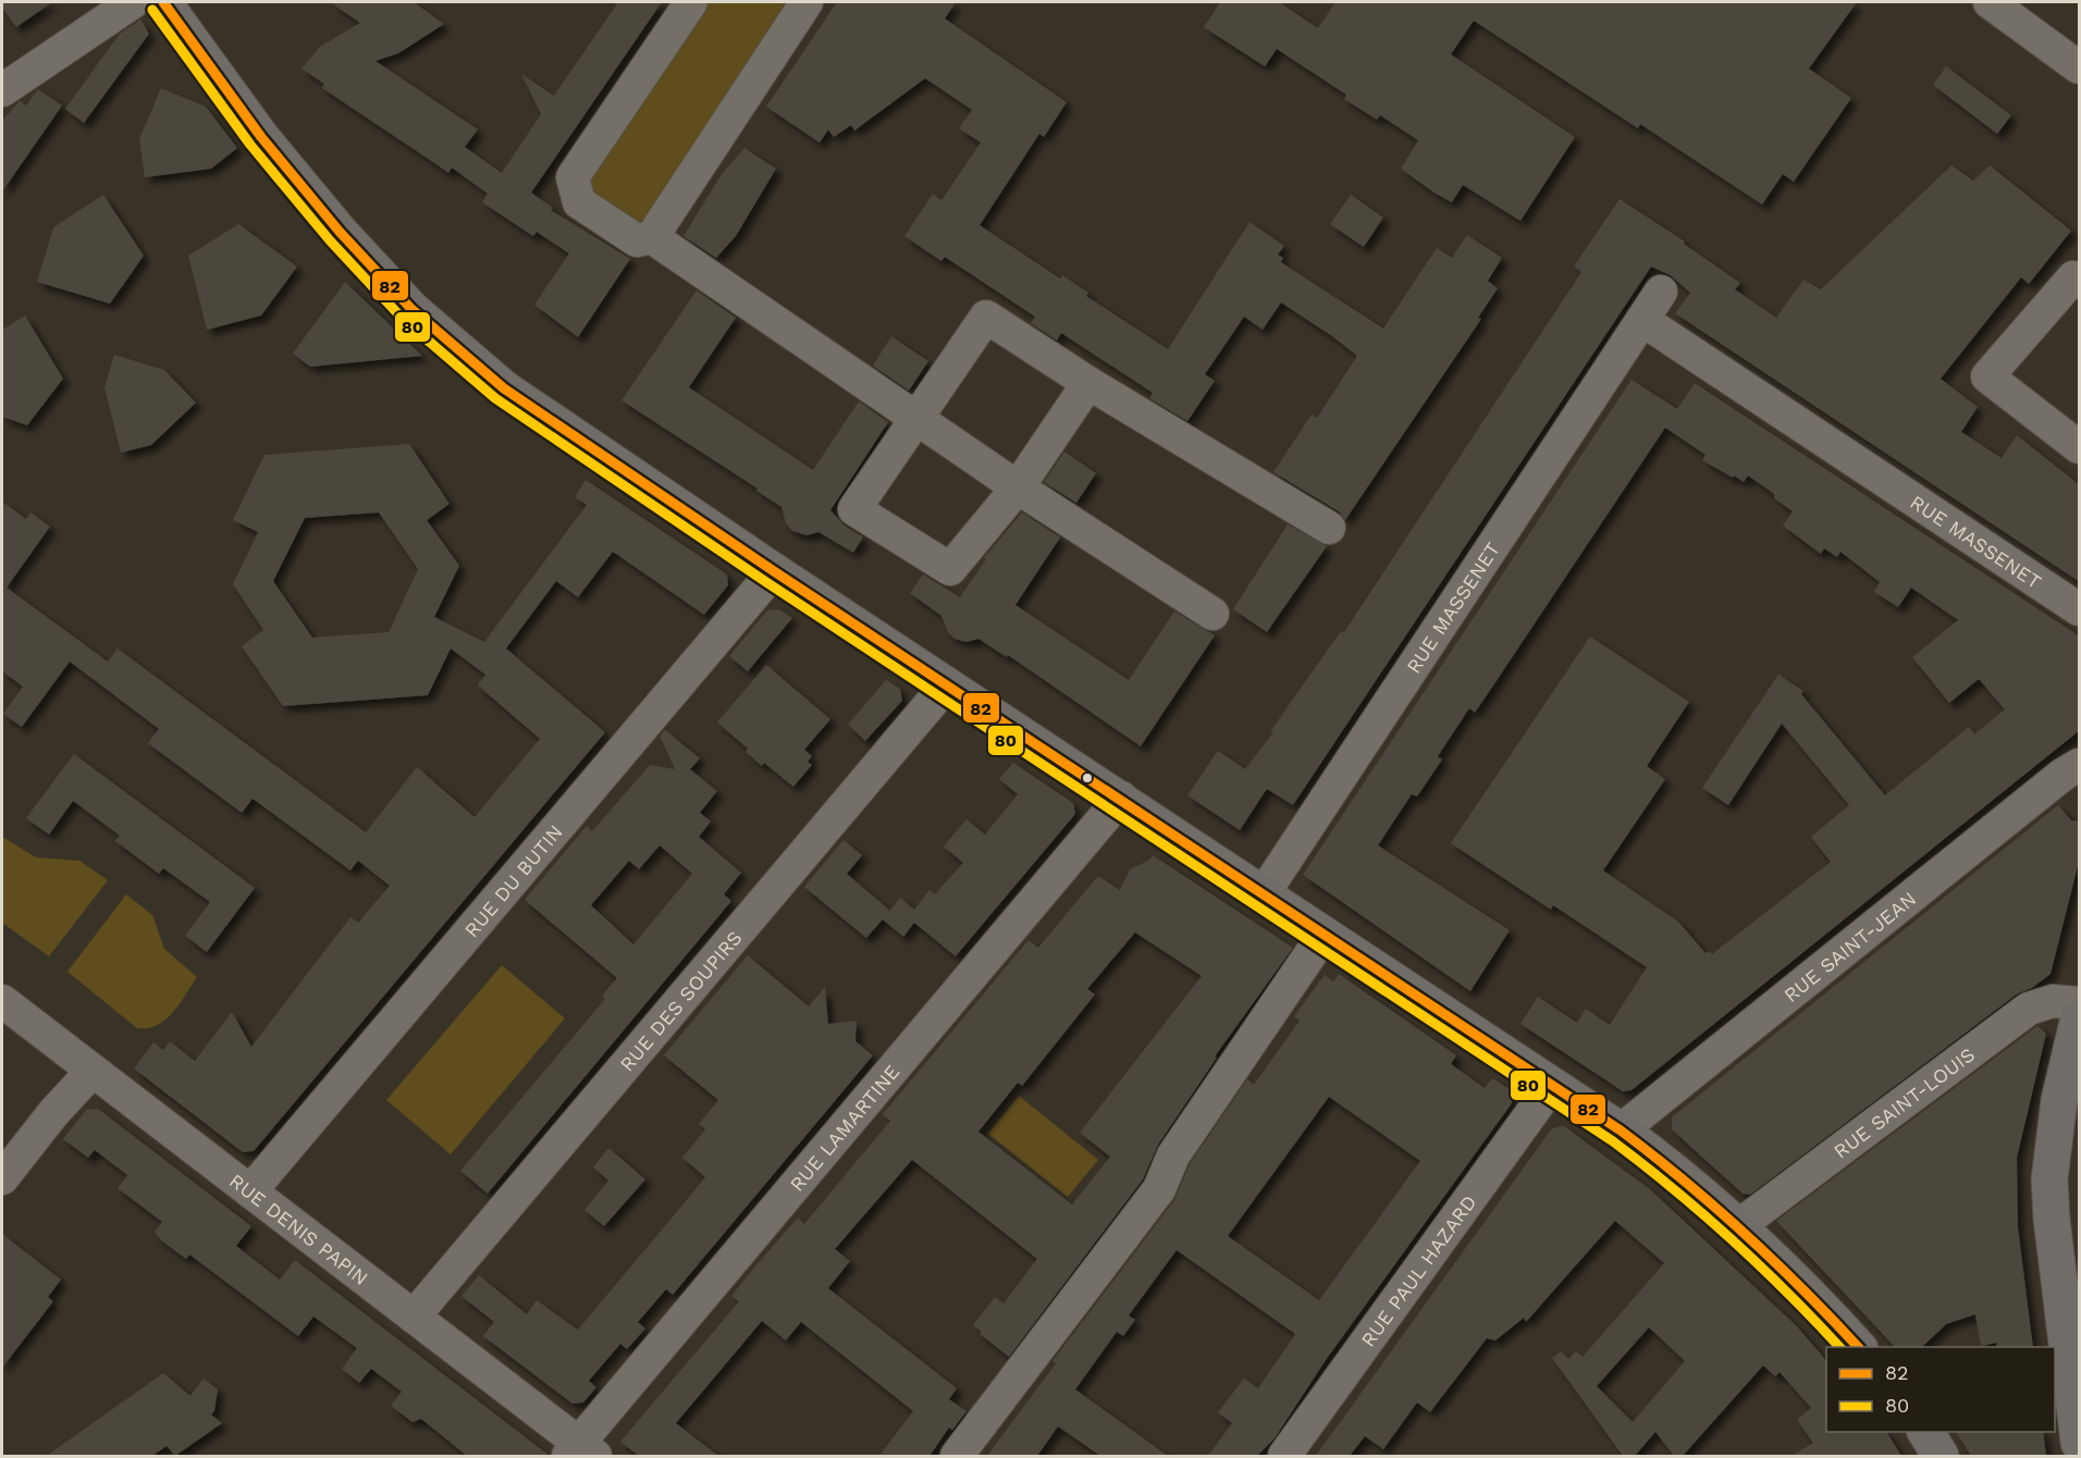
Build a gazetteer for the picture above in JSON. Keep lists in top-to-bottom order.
{
  "streets": {
    "street": [
      "RUE MASSENET",
      "RUE DU BUTIN",
      "RUE SAINT-JEAN",
      "RUE DES SOUPIRS",
      "RUE SAINT-LOUIS",
      "RUE LAMARTINE",
      "RUE DENIS PAPIN",
      "RUE PAUL HAZARD"
    ]
  },
  "crossings": [
    ["RUE DU BUTIN", "RUE DENIS PAPIN"],
    ["RUE DES SOUPIRS", "RUE DENIS PAPIN"],
    ["RUE LAMARTINE", "RUE DENIS PAPIN"]
  ],
  "lines": ["transit line 82", "transit line 80"],
  "legend": ["82", "80"]
}
